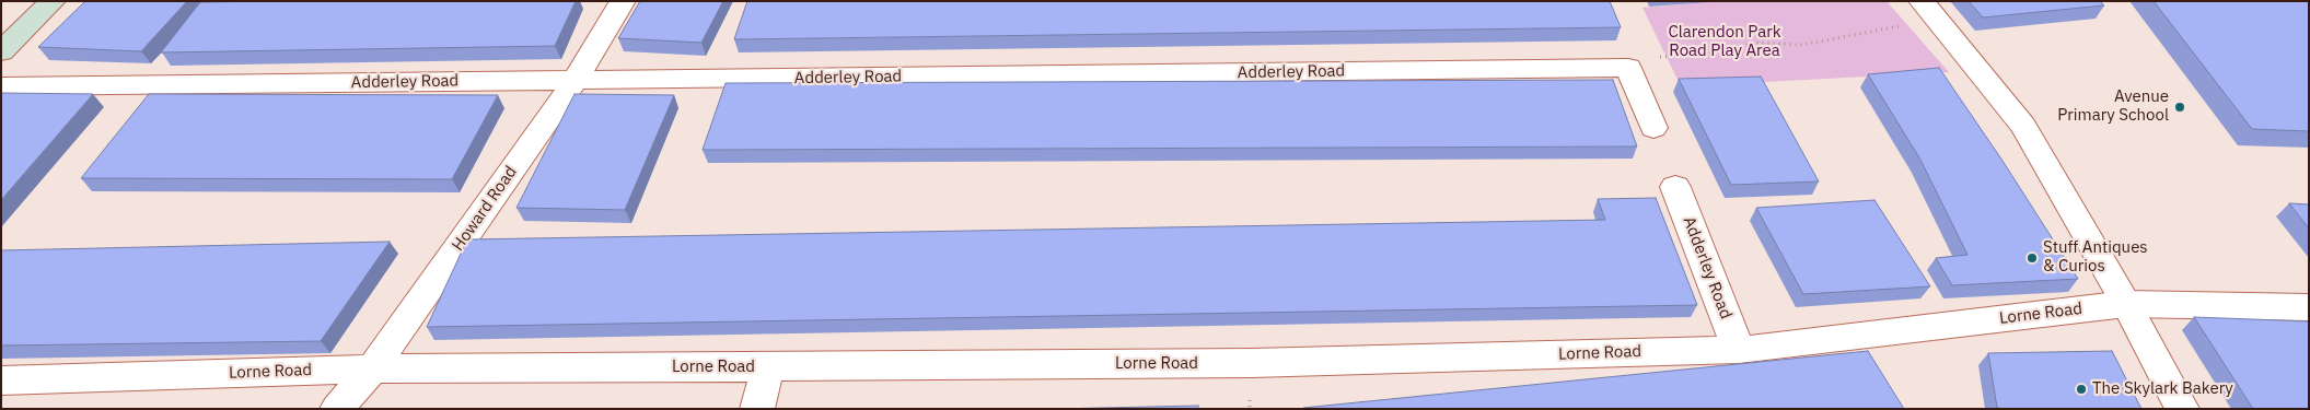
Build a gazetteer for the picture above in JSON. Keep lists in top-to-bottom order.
{
  "streets": {
    "street": ["Adderley Road", "Howard Road", "Lorne Road"]
  },
  "crossings": [
    ["Adderley Road", "Howard Road"],
    ["Adderley Road", "Lorne Road"],
    ["Howard Road", "Lorne Road"]
  ],
  "parks": ["Clarendon Park Road Play Area"],
  "places": ["Avenue Primary School", "Stuff Antiques & Curios", "The Skylark Bakery"]
}
